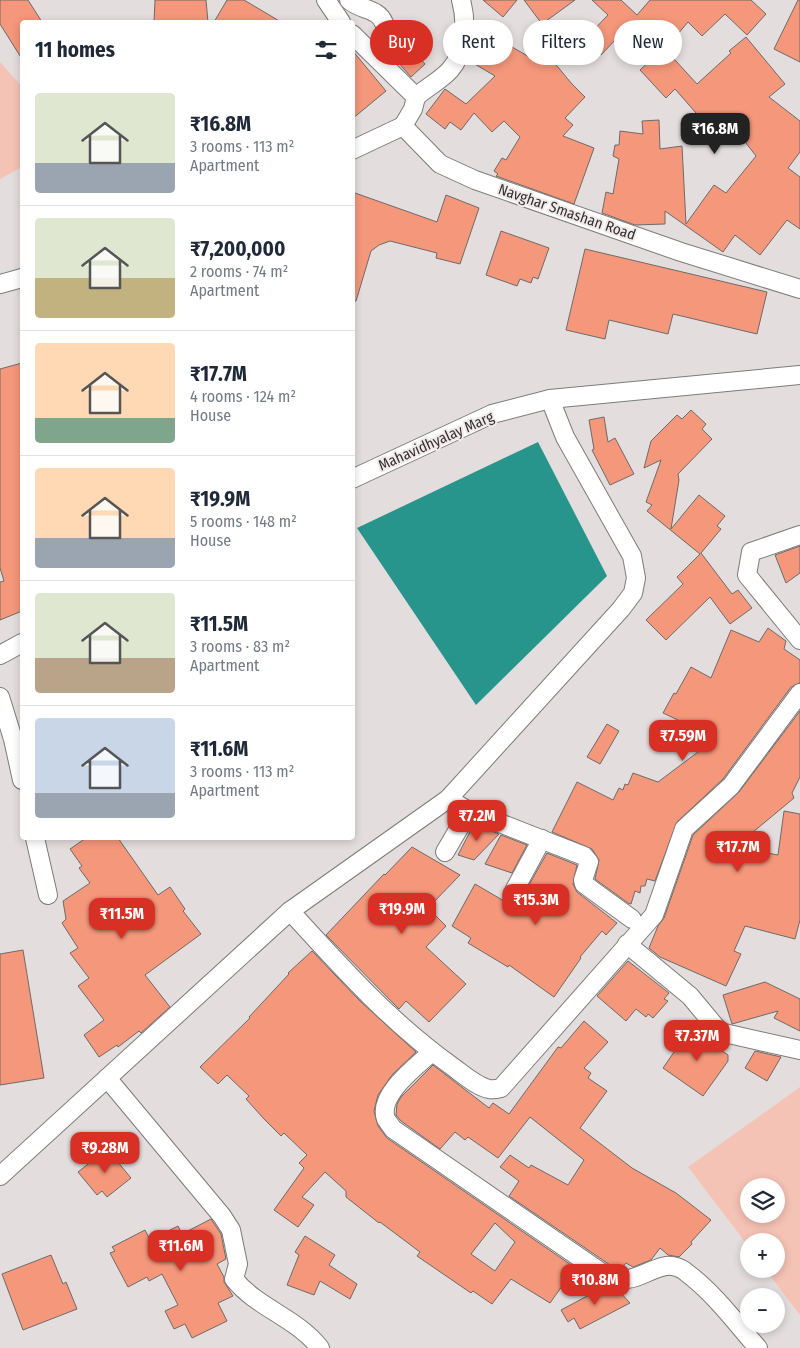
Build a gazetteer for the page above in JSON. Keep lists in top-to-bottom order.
{
  "streets": {
    "street": ["Navghar Smashan Road", "Mahavidhyalay Marg"]
  },
  "page": {
    "chip": [
      "Buy",
      "Rent",
      "Filters",
      "New"
    ],
    "heading": "11 homes",
    "list": [
      {
        "name": "₹16.8M",
        "note": "3 rooms · 113 m² · Apartment"
      },
      {
        "name": "₹7,200,000",
        "note": "2 rooms · 74 m² · Apartment"
      },
      {
        "name": "₹17.7M",
        "note": "4 rooms · 124 m² · House"
      },
      {
        "name": "₹19.9M",
        "note": "5 rooms · 148 m² · House"
      },
      {
        "name": "₹11.5M",
        "note": "3 rooms · 83 m² · Apartment"
      },
      {
        "name": "₹11.6M",
        "note": "3 rooms · 113 m² · Apartment"
      }
    ],
    "price": [
      "₹16.8M",
      "₹7.59M",
      "₹7.2M",
      "₹17.7M",
      "₹15.3M",
      "₹19.9M",
      "₹11.5M",
      "₹7.37M",
      "₹9.28M",
      "₹11.6M",
      "₹10.8M"
    ],
    "map_buttons": ["+", "−"]
  }
}
